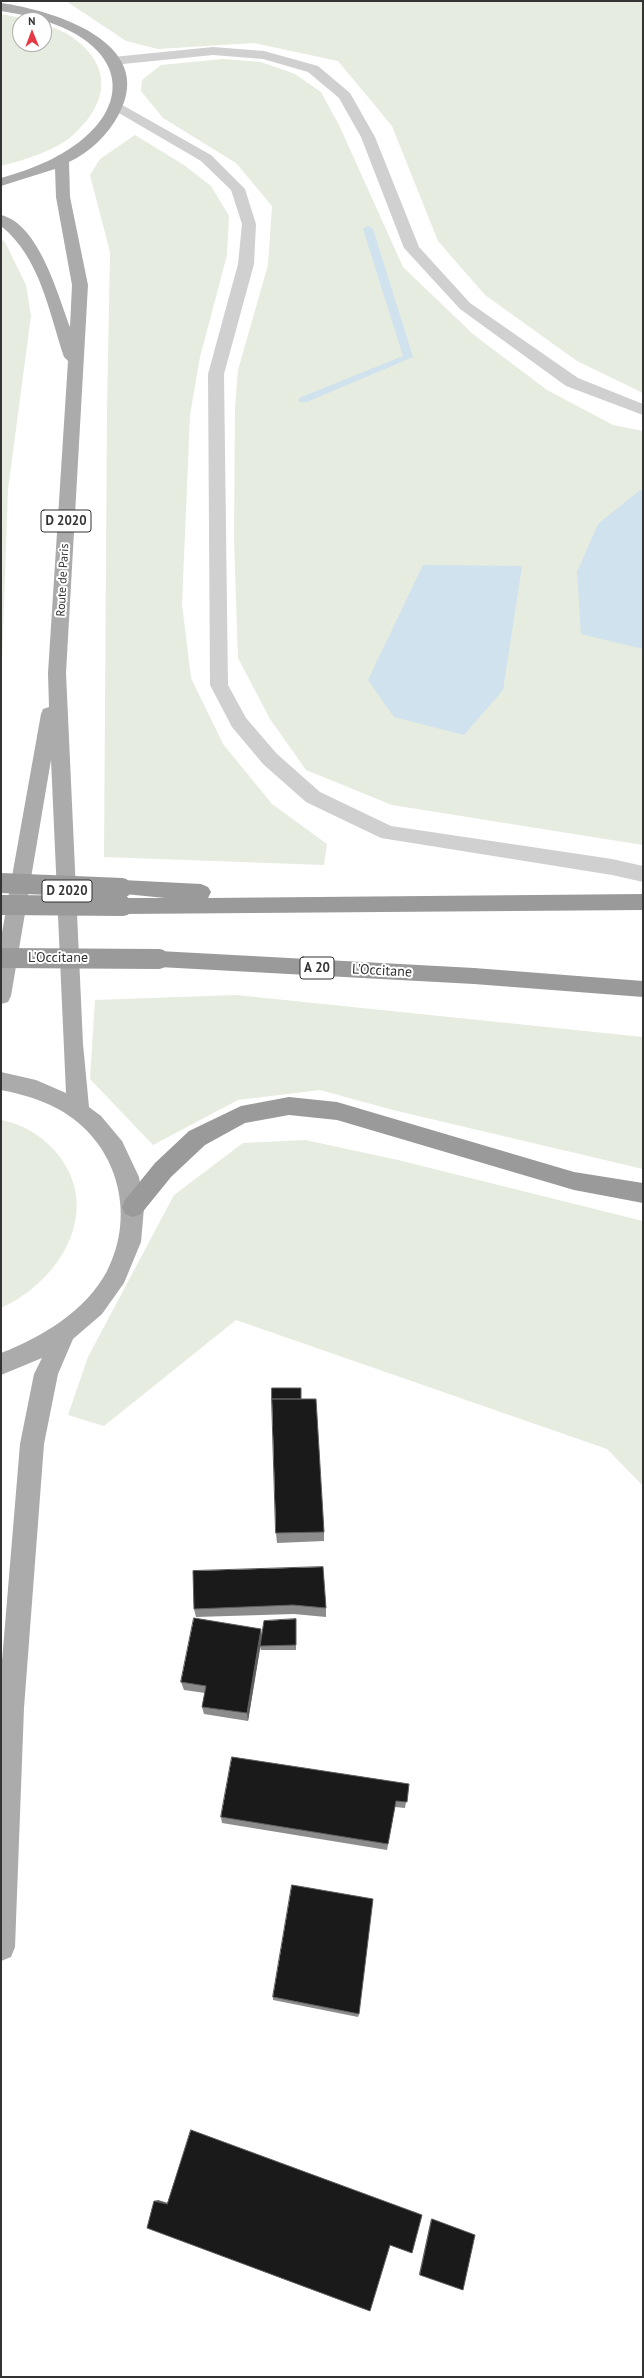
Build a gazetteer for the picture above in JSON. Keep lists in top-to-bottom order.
{
  "streets": {
    "highway": ["L'Occitane", "A 20"],
    "main road": ["D 2020", "Route de Paris"]
  },
  "crossings": [
    ["D 2020", "Route de Paris"]
  ],
  "north": "top"
}
